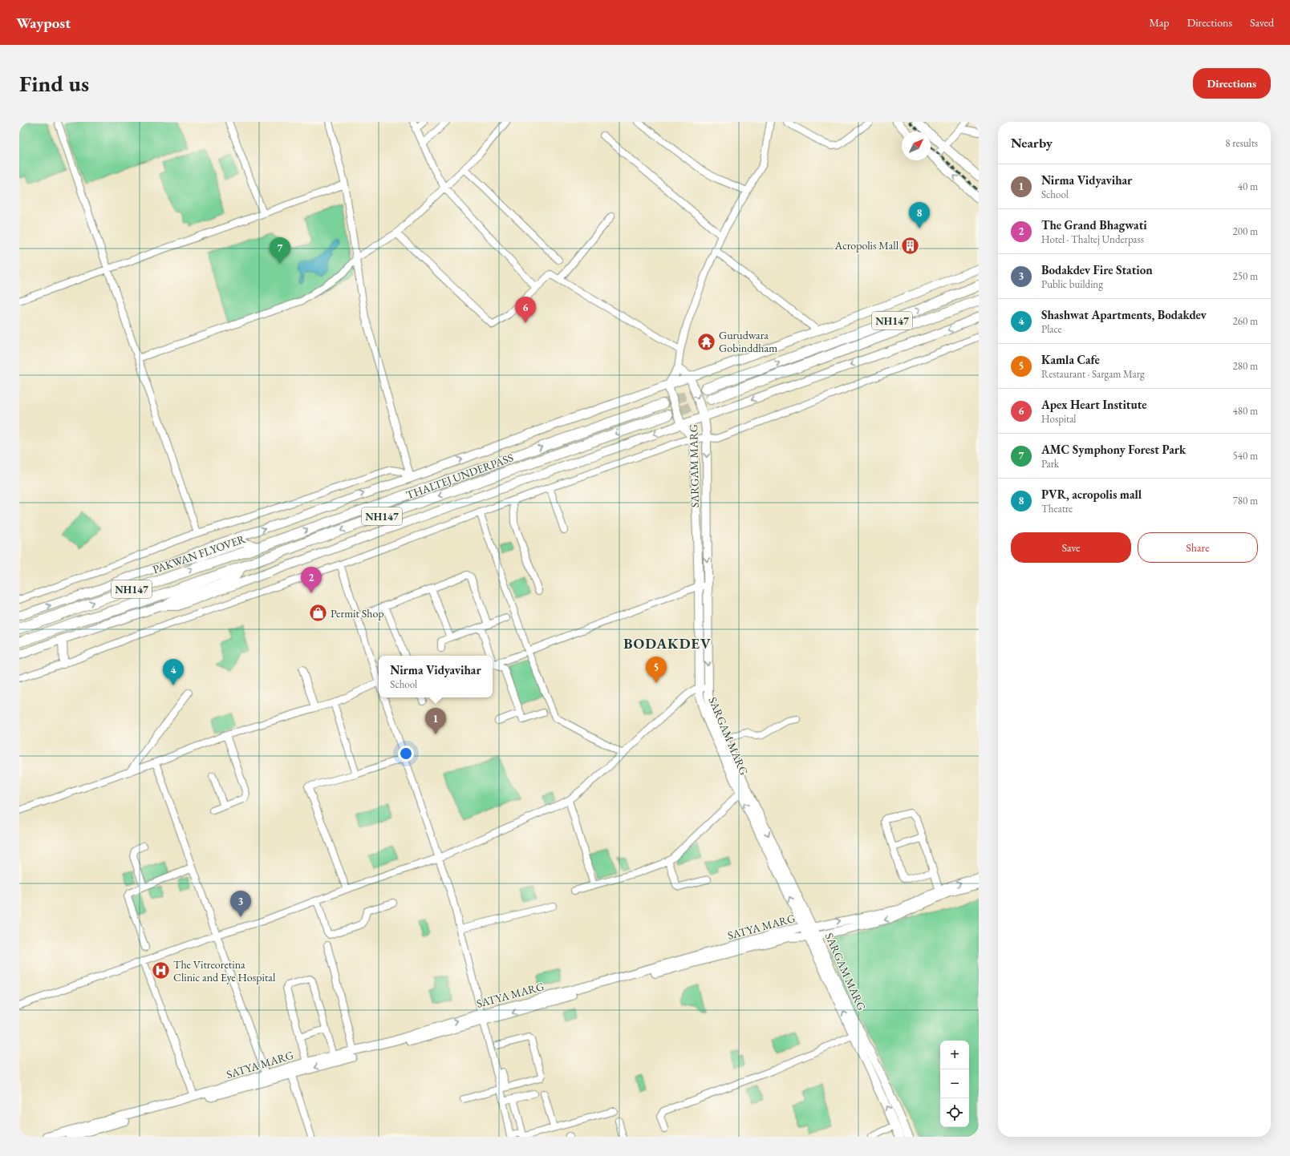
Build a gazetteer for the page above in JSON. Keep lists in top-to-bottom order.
{
  "streets": {
    "highway": ["NH147", "THALTEJ UNDERPASS", "PAKWAN FLYOVER"],
    "main road": ["SARGAM MARG", "SATYA MARG"]
  },
  "crossings": [
    ["NH147", "THALTEJ UNDERPASS"],
    ["SARGAM MARG", "SATYA MARG"],
    ["THALTEJ UNDERPASS", "PAKWAN FLYOVER"]
  ],
  "districts": ["BODAKDEV"],
  "places": {
    "building": ["Acropolis Mall"],
    "temple": ["Gurudwara Gobinddham"],
    "shop": ["Permit Shop"],
    "hospital": ["The Vitreoretina Clinic and Eye Hospital"]
  },
  "north": "top right",
  "page": {
    "header": "Waypost",
    "nav": ["Map", "Directions", "Saved"],
    "buttons": [
      "Directions",
      ["Save", "Share"]
    ],
    "title": "Find us",
    "heading": ["Nearby", "8 results"],
    "list": [
      {
        "mark": "1",
        "name": "Nirma Vidyavihar",
        "note": "School",
        "value": "40 m"
      },
      {
        "mark": "2",
        "name": "The Grand Bhagwati",
        "note": "Hotel · Thaltej Underpass",
        "value": "200 m"
      },
      {
        "mark": "3",
        "name": "Bodakdev Fire Station",
        "note": "Public building",
        "value": "250 m"
      },
      {
        "mark": "4",
        "name": "Shashwat Apartments, Bodakdev",
        "note": "Place",
        "value": "260 m"
      },
      {
        "mark": "5",
        "name": "Kamla Cafe",
        "note": "Restaurant · Sargam Marg",
        "value": "280 m"
      },
      {
        "mark": "6",
        "name": "Apex Heart Institute",
        "note": "Hospital",
        "value": "480 m"
      },
      {
        "mark": "7",
        "name": "AMC Symphony Forest Park",
        "note": "Park",
        "value": "540 m"
      },
      {
        "mark": "8",
        "name": "PVR, acropolis mall",
        "note": "Theatre",
        "value": "780 m"
      }
    ],
    "pins": [
      "8",
      "7",
      "6",
      "2",
      "5",
      "4",
      "1",
      "3"
    ],
    "popup": ["Nirma Vidyavihar", "School"],
    "map_buttons": ["+", "−"]
  }
}
